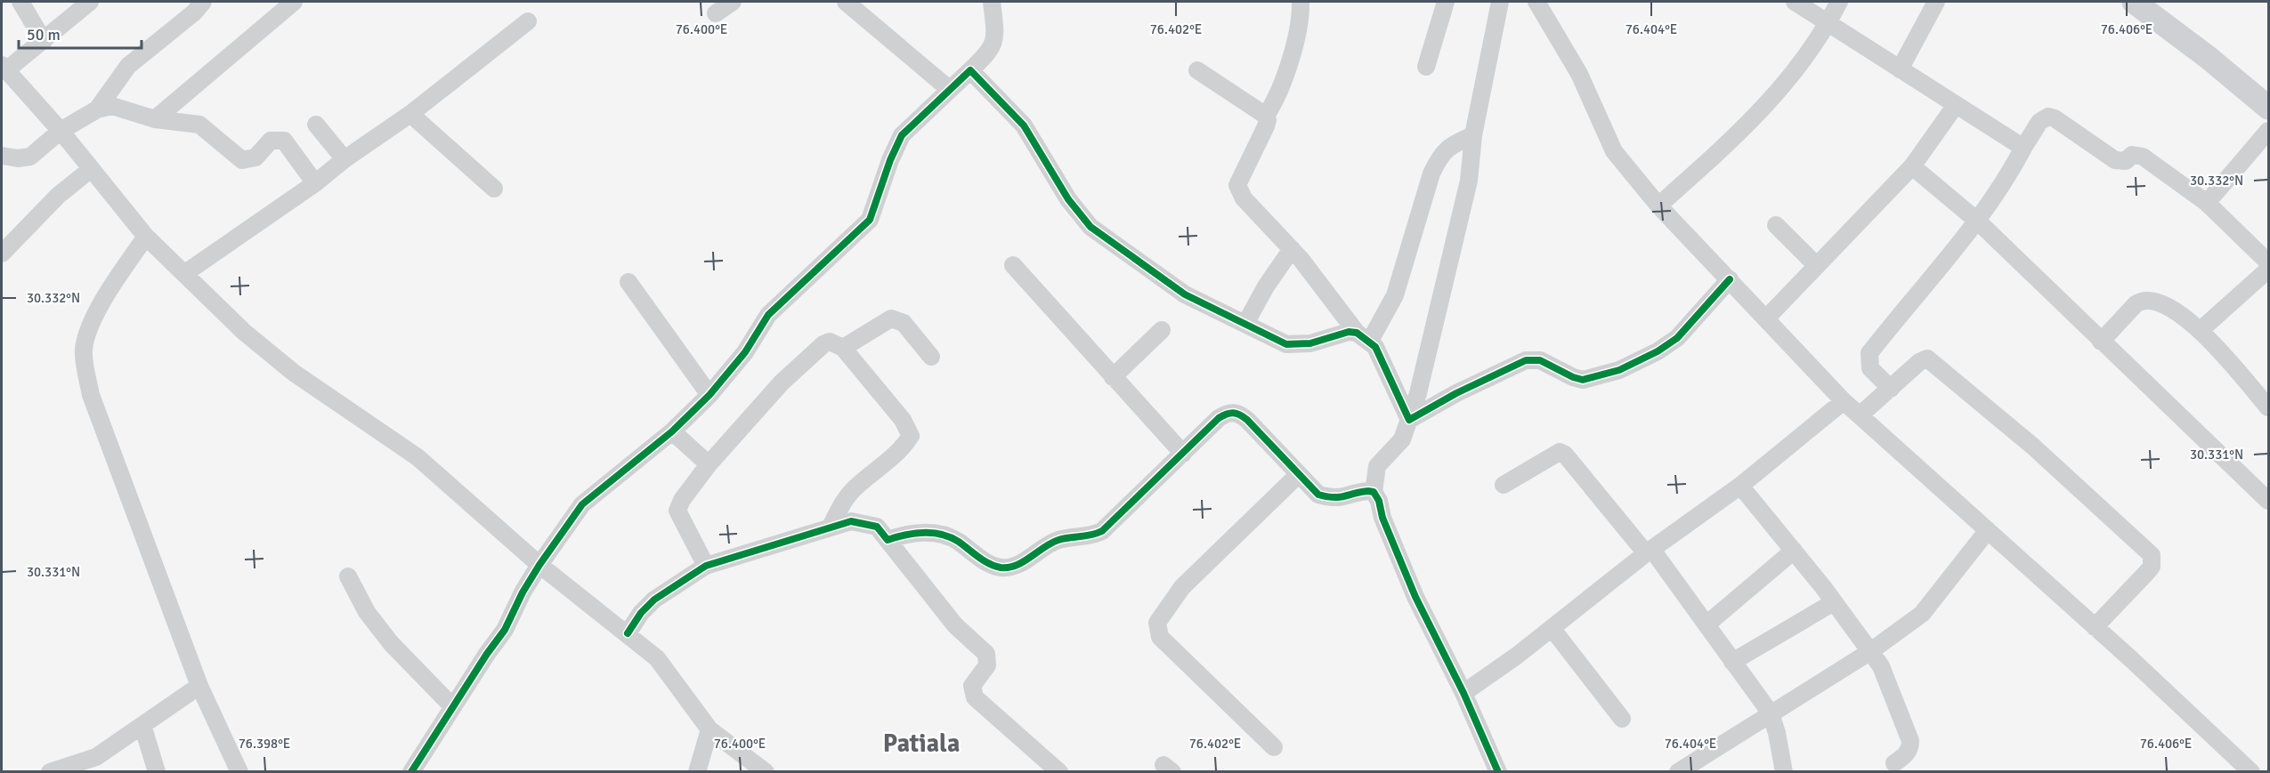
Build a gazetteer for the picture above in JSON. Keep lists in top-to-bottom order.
{
  "districts": ["Patiala"],
  "scale_bar": "50 m",
  "coordinates": [
    "76.400°E",
    "76.402°E",
    "76.404°E",
    "76.406°E",
    "30.332°N",
    "30.331°N",
    "76.398°E"
  ]
}
